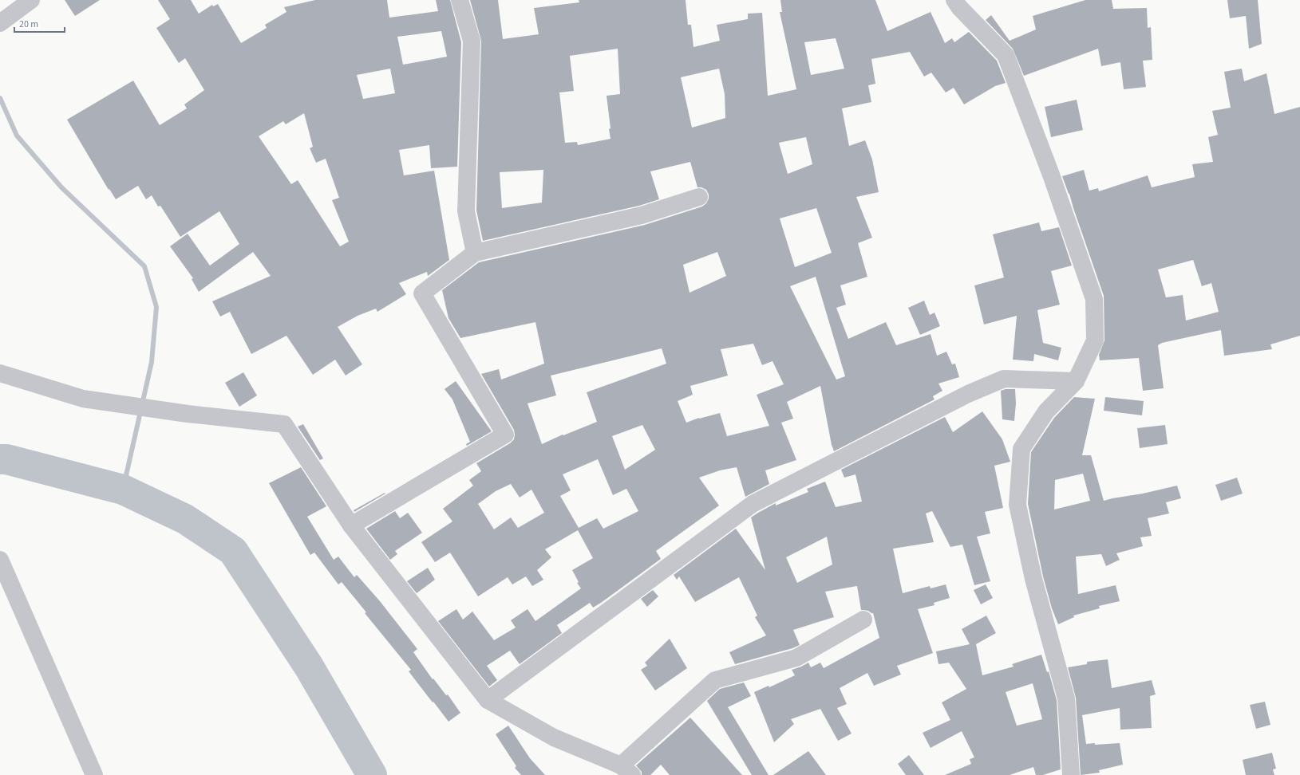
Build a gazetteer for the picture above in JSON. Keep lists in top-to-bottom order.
{
  "scale_bar": "20 m"
}
